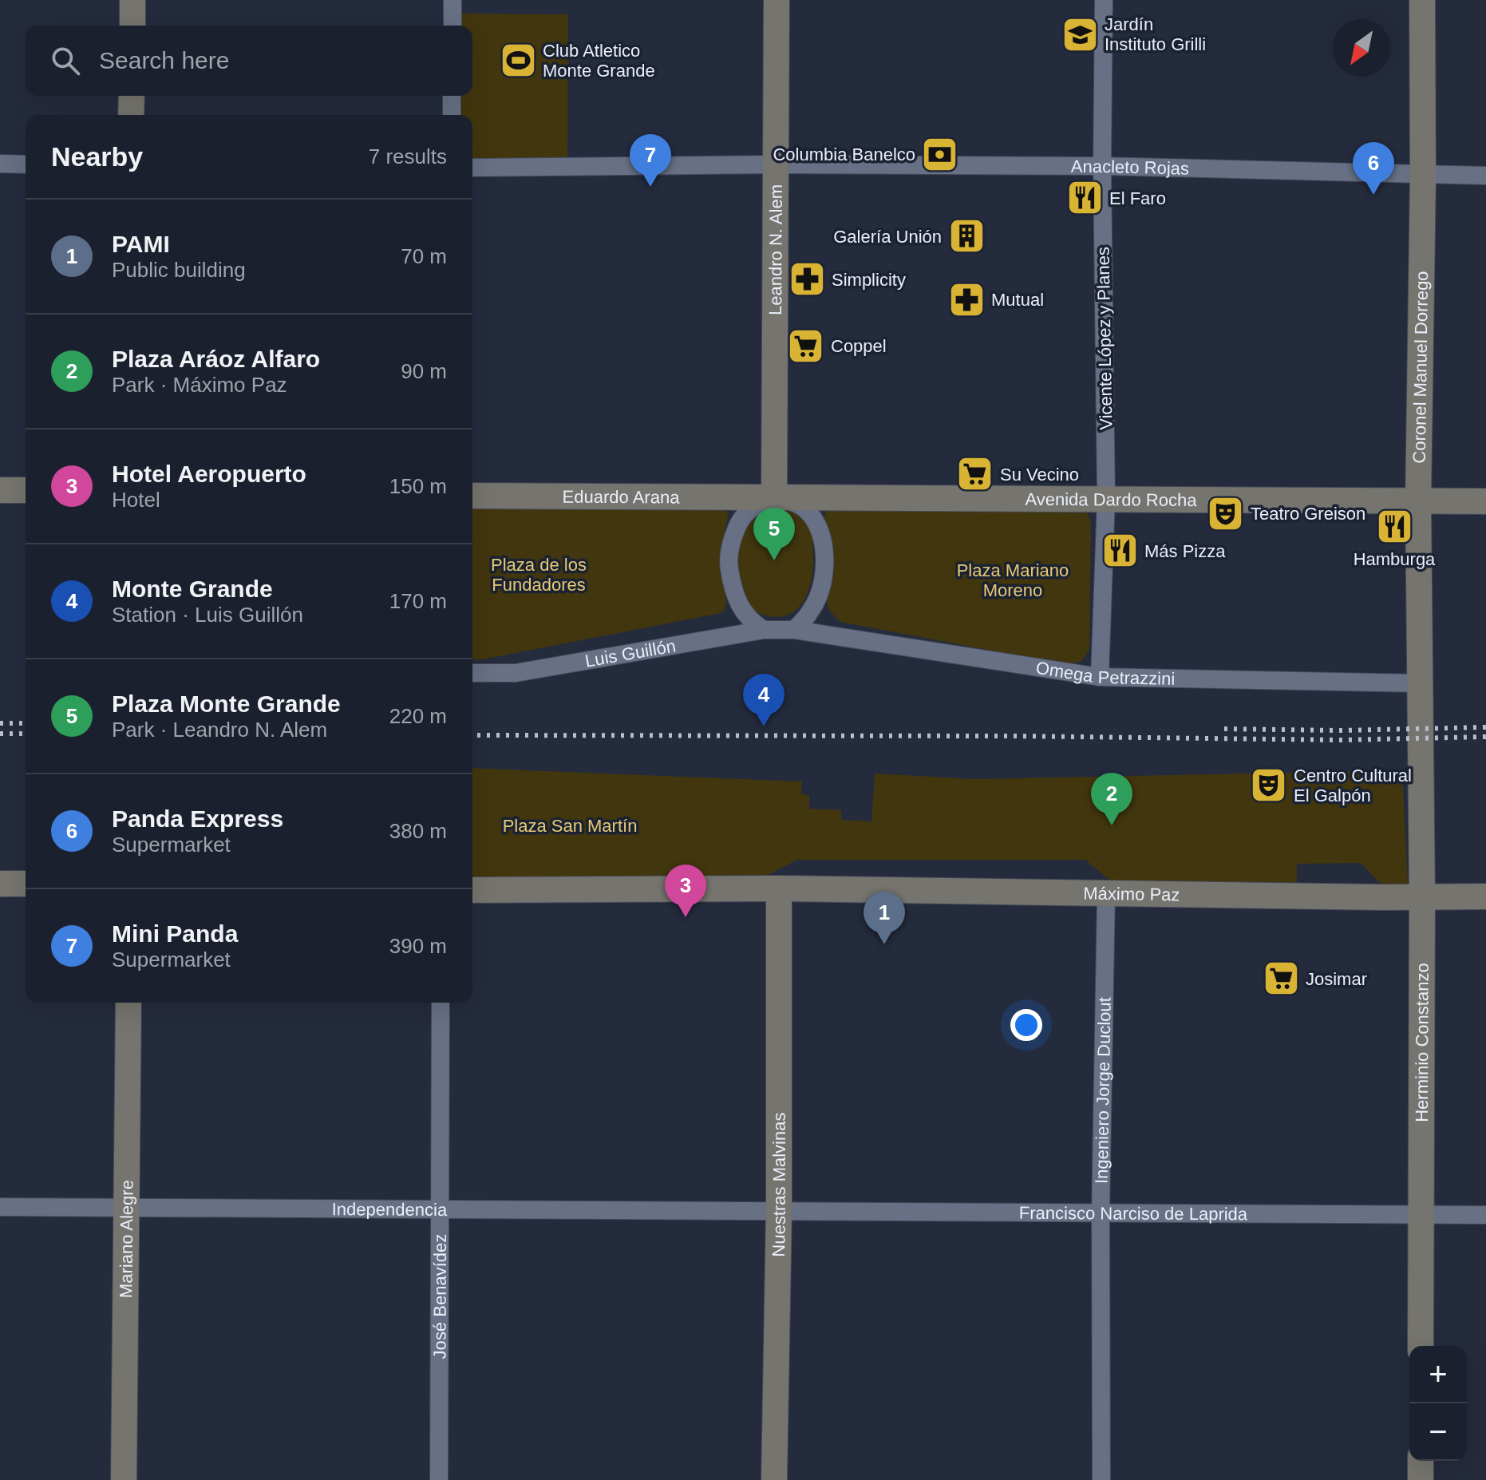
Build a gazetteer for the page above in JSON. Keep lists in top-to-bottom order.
{
  "streets": {
    "street": [
      "Anacleto Rojas",
      "Leandro N. Alem",
      "Vicente López y Planes",
      "Coronel Manuel Dorrego",
      "Eduardo Arana",
      "Avenida Dardo Rocha",
      "Luis Guillón",
      "Omega Petrazzini",
      "Máximo Paz",
      "Herminio Constanzo",
      "Ingeniero Jorge Duclout",
      "Nuestras Malvinas",
      "Independencia",
      "Francisco Narciso de Laprida",
      "Mariano Alegre",
      "José Benavídez"
    ]
  },
  "crossings": [
    ["Anacleto Rojas", "Leandro N. Alem"],
    ["Anacleto Rojas", "Vicente López y Planes"],
    ["Anacleto Rojas", "Coronel Manuel Dorrego"],
    ["Leandro N. Alem", "Eduardo Arana"],
    ["Leandro N. Alem", "Avenida Dardo Rocha"],
    ["Leandro N. Alem", "Luis Guillón"],
    ["Leandro N. Alem", "Omega Petrazzini"],
    ["Vicente López y Planes", "Avenida Dardo Rocha"],
    ["Vicente López y Planes", "Omega Petrazzini"],
    ["Coronel Manuel Dorrego", "Avenida Dardo Rocha"],
    ["Coronel Manuel Dorrego", "Omega Petrazzini"],
    ["Coronel Manuel Dorrego", "Herminio Constanzo"],
    ["Eduardo Arana", "Avenida Dardo Rocha"],
    ["Eduardo Arana", "Luis Guillón"],
    ["Eduardo Arana", "Omega Petrazzini"],
    ["Avenida Dardo Rocha", "Luis Guillón"],
    ["Avenida Dardo Rocha", "Omega Petrazzini"],
    ["Luis Guillón", "Omega Petrazzini"],
    ["Máximo Paz", "Herminio Constanzo"],
    ["Máximo Paz", "Ingeniero Jorge Duclout"],
    ["Máximo Paz", "Nuestras Malvinas"],
    ["Herminio Constanzo", "Francisco Narciso de Laprida"],
    ["Ingeniero Jorge Duclout", "Francisco Narciso de Laprida"],
    ["Nuestras Malvinas", "Independencia"],
    ["Nuestras Malvinas", "Francisco Narciso de Laprida"],
    ["Independencia", "Francisco Narciso de Laprida"],
    ["Independencia", "Mariano Alegre"],
    ["Independencia", "José Benavídez"]
  ],
  "parks": ["Plaza de los Fundadores", "Plaza Mariano Moreno", "Plaza San Martín"],
  "places": {
    "school or university": ["Jardín Instituto Grilli"],
    "sports": ["Club Atletico Monte Grande"],
    "bank": ["Columbia Banelco"],
    "restaurant": ["El Faro", "Hamburga", "Más Pizza"],
    "building": ["Galería Unión"],
    "pharmacy": ["Simplicity", "Mutual"],
    "supermarket": ["Coppel", "Su Vecino", "Josimar"],
    "theatre": ["Teatro Greison", "Centro Cultural El Galpón"]
  },
  "north": "bottom left",
  "page": {
    "search": "Search here",
    "heading": ["Nearby", "7 results"],
    "pins": [
      "7",
      "6",
      "5",
      "4",
      "2",
      "3",
      "1"
    ],
    "list": [
      {
        "mark": "1",
        "name": "PAMI",
        "note": "Public building",
        "value": "70 m"
      },
      {
        "mark": "2",
        "name": "Plaza Aráoz Alfaro",
        "note": "Park · Máximo Paz",
        "value": "90 m"
      },
      {
        "mark": "3",
        "name": "Hotel Aeropuerto",
        "note": "Hotel",
        "value": "150 m"
      },
      {
        "mark": "4",
        "name": "Monte Grande",
        "note": "Station · Luis Guillón",
        "value": "170 m"
      },
      {
        "mark": "5",
        "name": "Plaza Monte Grande",
        "note": "Park · Leandro N. Alem",
        "value": "220 m"
      },
      {
        "mark": "6",
        "name": "Panda Express",
        "note": "Supermarket",
        "value": "380 m"
      },
      {
        "mark": "7",
        "name": "Mini Panda",
        "note": "Supermarket",
        "value": "390 m"
      }
    ],
    "map_buttons": ["+", "−"]
  }
}
